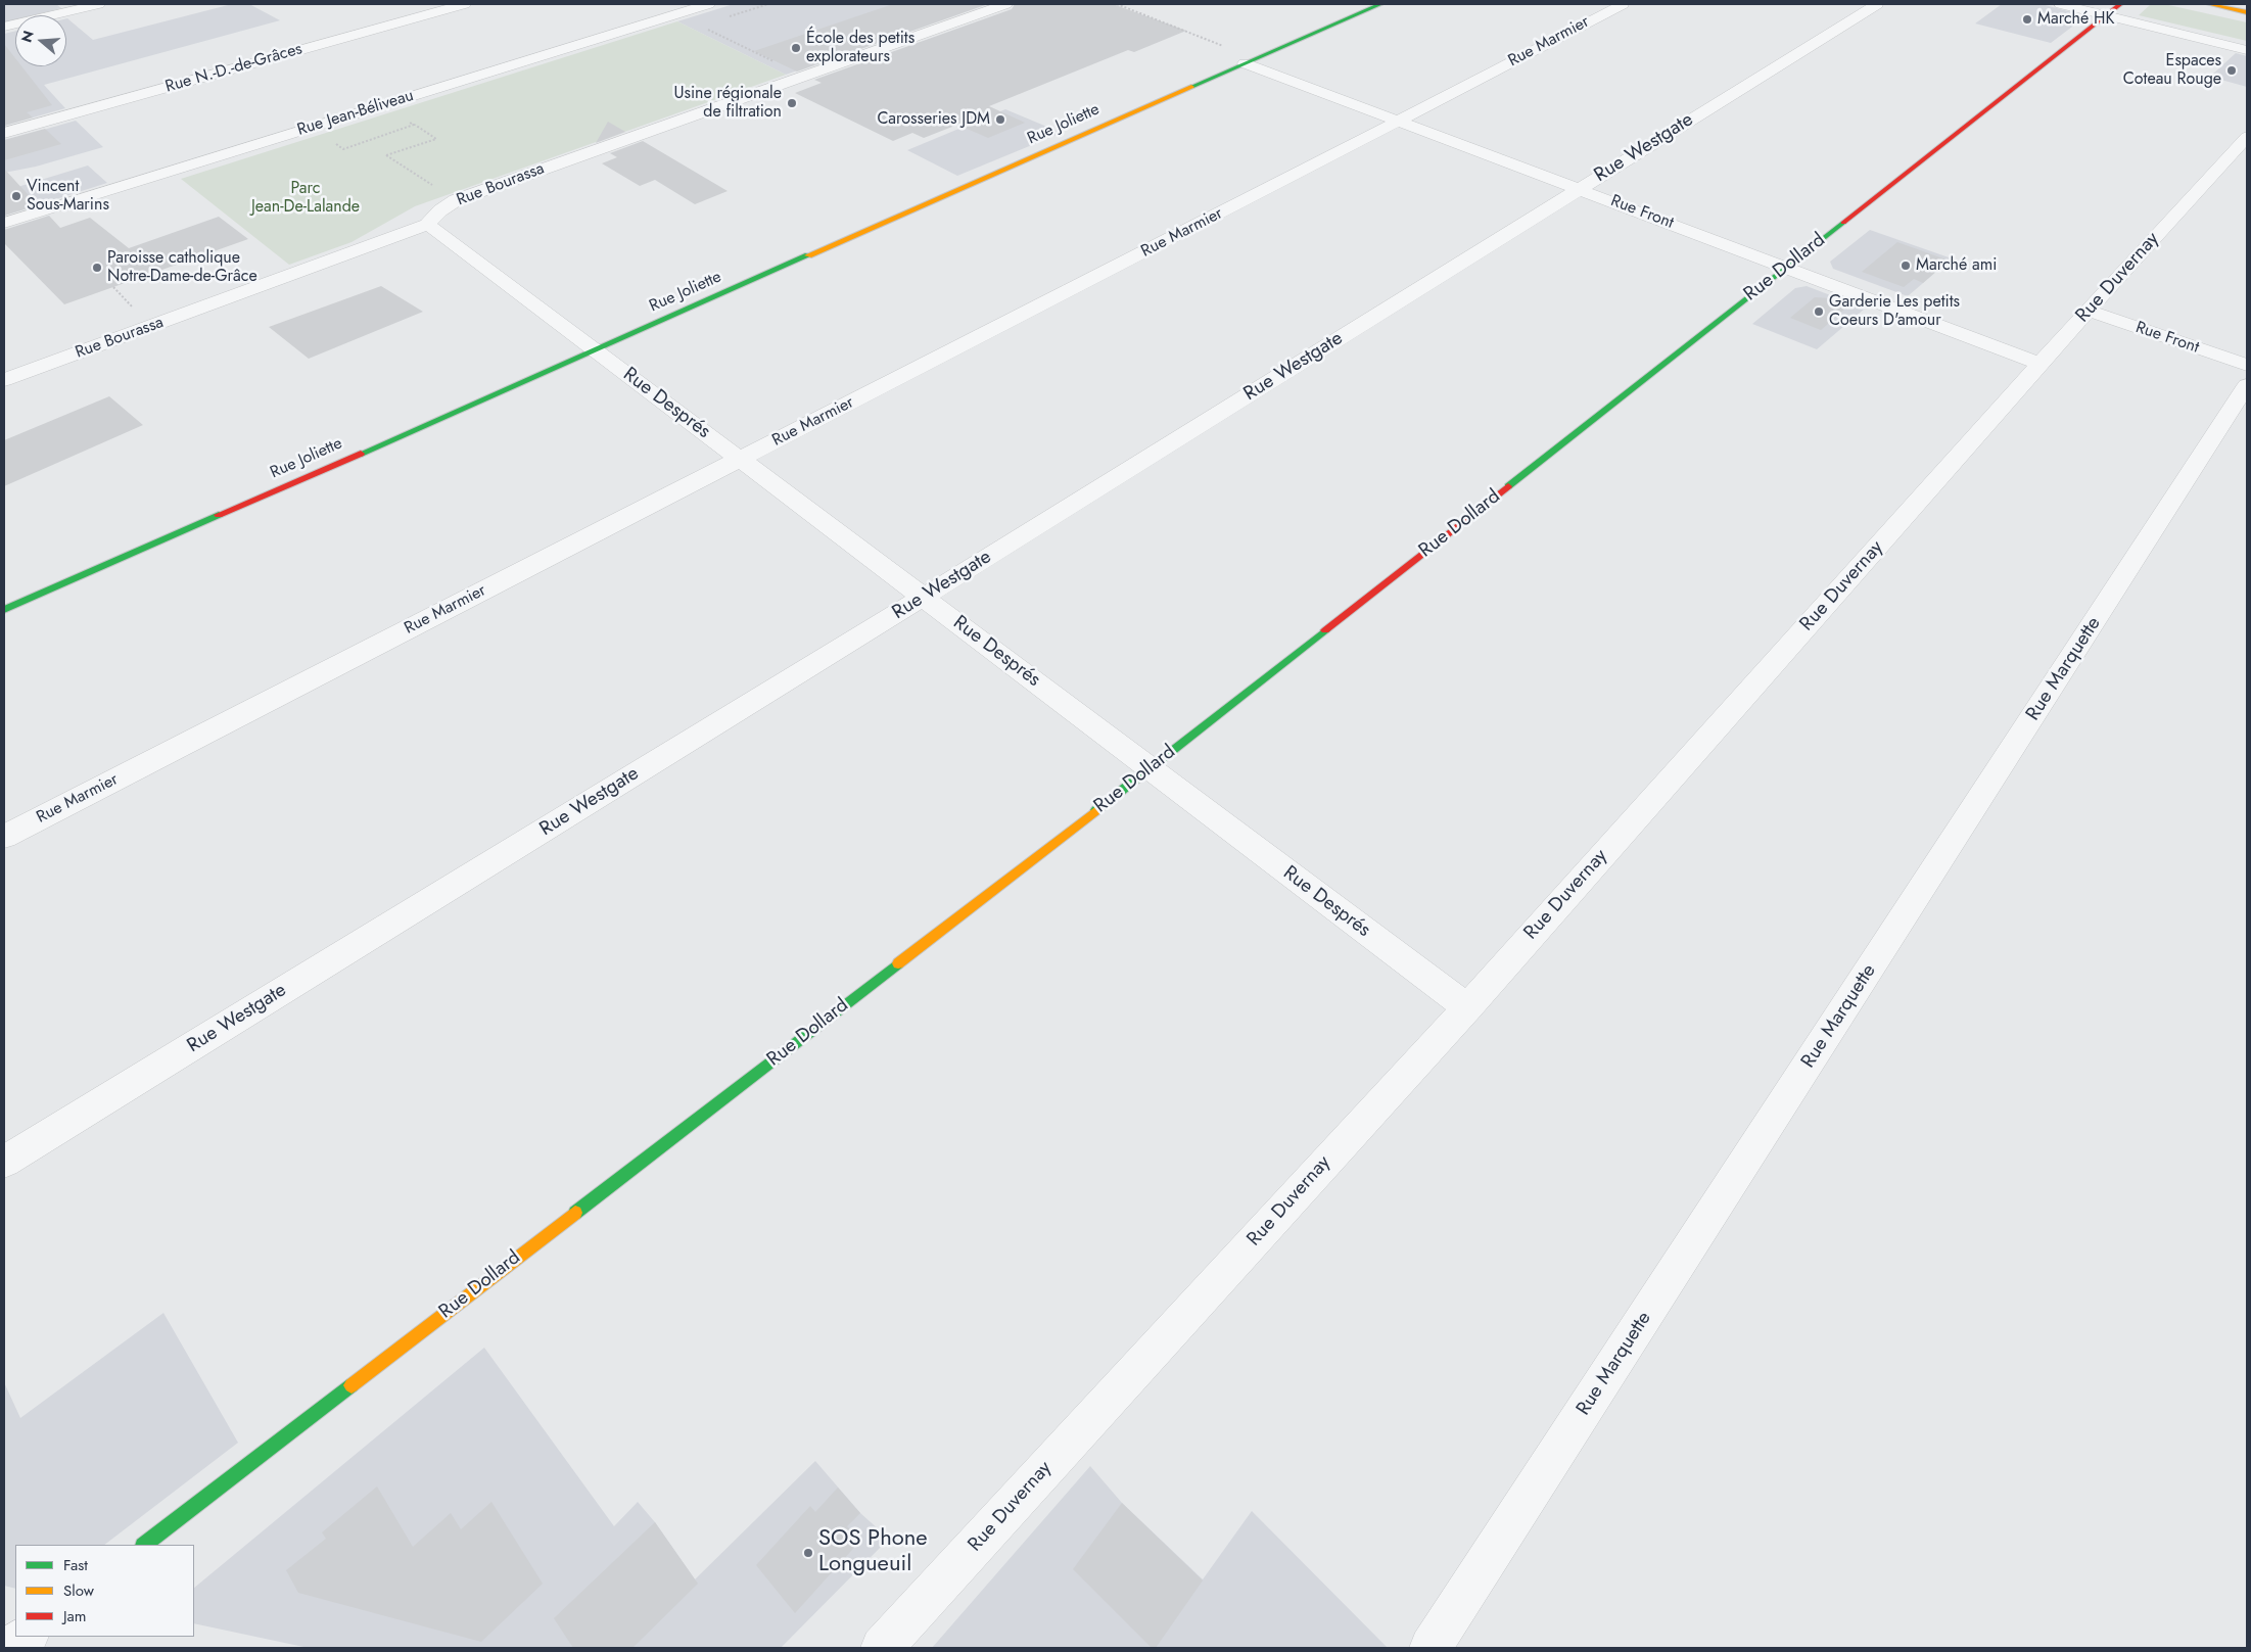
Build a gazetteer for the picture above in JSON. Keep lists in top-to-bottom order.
{
  "streets": {
    "street": [
      "Rue Marmier",
      "Rue N.-D.-de-Grâces",
      "Rue Jean-Béliveau",
      "Rue Joliette",
      "Rue Westgate",
      "Rue Bourassa",
      "Rue Front",
      "Rue Dollard",
      "Rue Duvernay",
      "Rue Després",
      "Rue Marquette"
    ]
  },
  "crossings": [
    ["Rue Marmier", "Rue Front"],
    ["Rue Marmier", "Rue Després"],
    ["Rue Joliette", "Rue Front"],
    ["Rue Joliette", "Rue Després"],
    ["Rue Westgate", "Rue Front"],
    ["Rue Westgate", "Rue Després"],
    ["Rue Bourassa", "Rue Després"],
    ["Rue Front", "Rue Dollard"],
    ["Rue Front", "Rue Duvernay"],
    ["Rue Dollard", "Rue Després"],
    ["Rue Duvernay", "Rue Després"]
  ],
  "parks": ["Parc Jean-De-Lalande"],
  "places": [
    "Marché HK",
    "École des petits explorateurs",
    "Espaces Coteau Rouge",
    "Usine régionale de filtration",
    "Carosseries JDM",
    "Vincent Sous-Marins",
    "Marché ami",
    "Paroisse catholique Notre-Dame-de-Grâce",
    "Garderie Les petits Coeurs D'amour",
    "SOS Phone Longueuil"
  ],
  "legend": ["Fast", "Slow", "Jam"],
  "north": "left"
}
